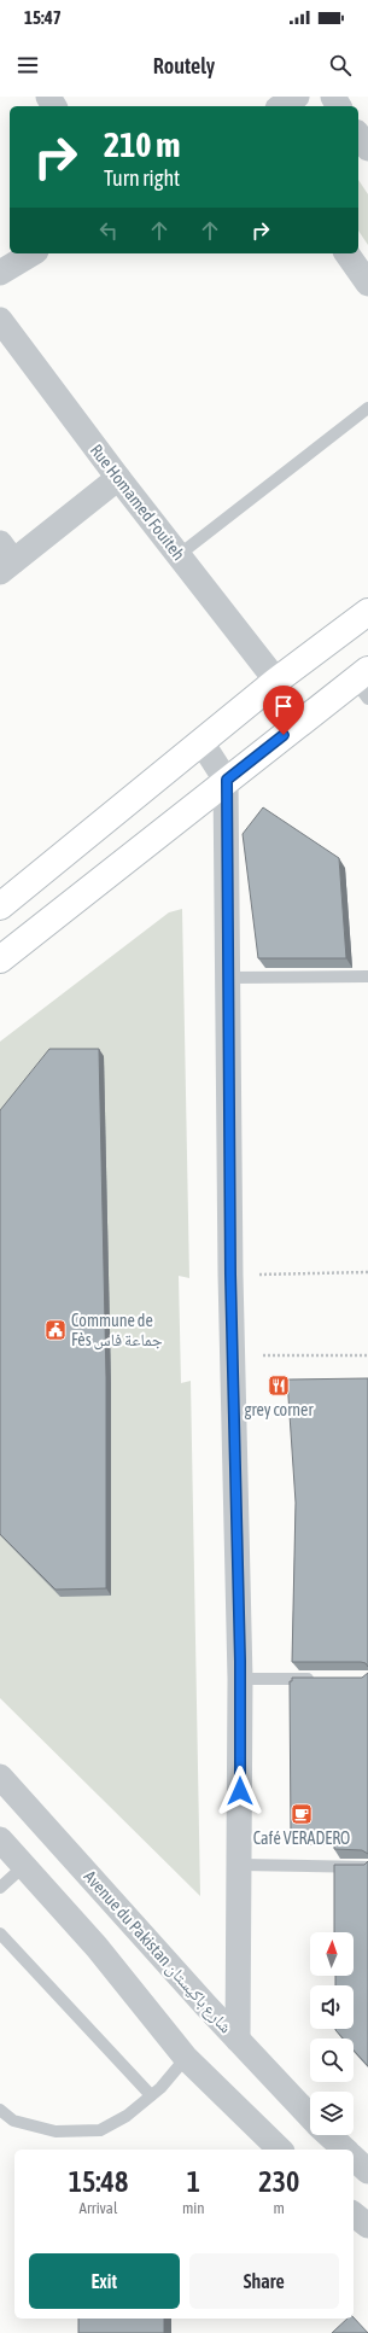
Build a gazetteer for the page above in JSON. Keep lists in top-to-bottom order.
{
  "streets": {
    "street": ["Rue Homamed Fouiteh", "Avenue du Pakistan شارع باكيستان"]
  },
  "places": {
    "public building": ["Commune de Fès جماعة فاس"],
    "restaurant": ["grey corner"],
    "cafe": ["Café VERADERO"]
  },
  "north": "top",
  "page": {
    "status": "15:47",
    "header": "Routely",
    "turn": ["210 m", "Turn right"],
    "eta": [
      "15:48",
      "Arrival",
      "1",
      "min",
      "230",
      "m"
    ],
    "buttons": ["Exit", "Share"]
  }
}
